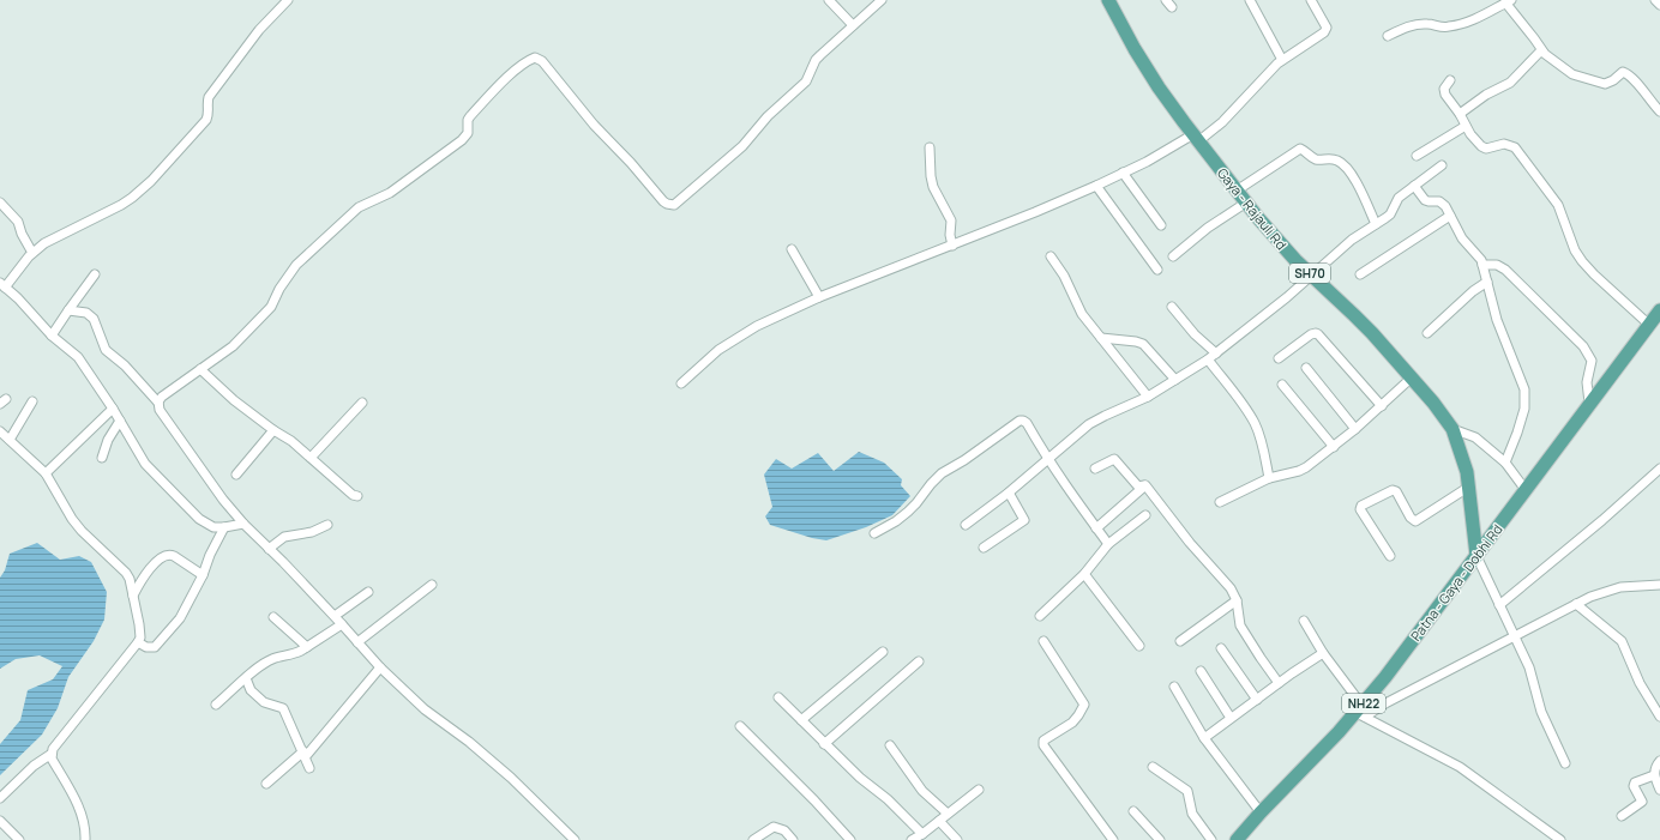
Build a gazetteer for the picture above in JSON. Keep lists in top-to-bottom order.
{
  "streets": {
    "main road": [
      "Gaya - Rajauli Rd",
      "SH70",
      "Patna - Gaya - Dobhi Rd",
      "NH22"
    ]
  },
  "crossings": [
    ["Gaya - Rajauli Rd", "Patna - Gaya - Dobhi Rd"]
  ]
}
